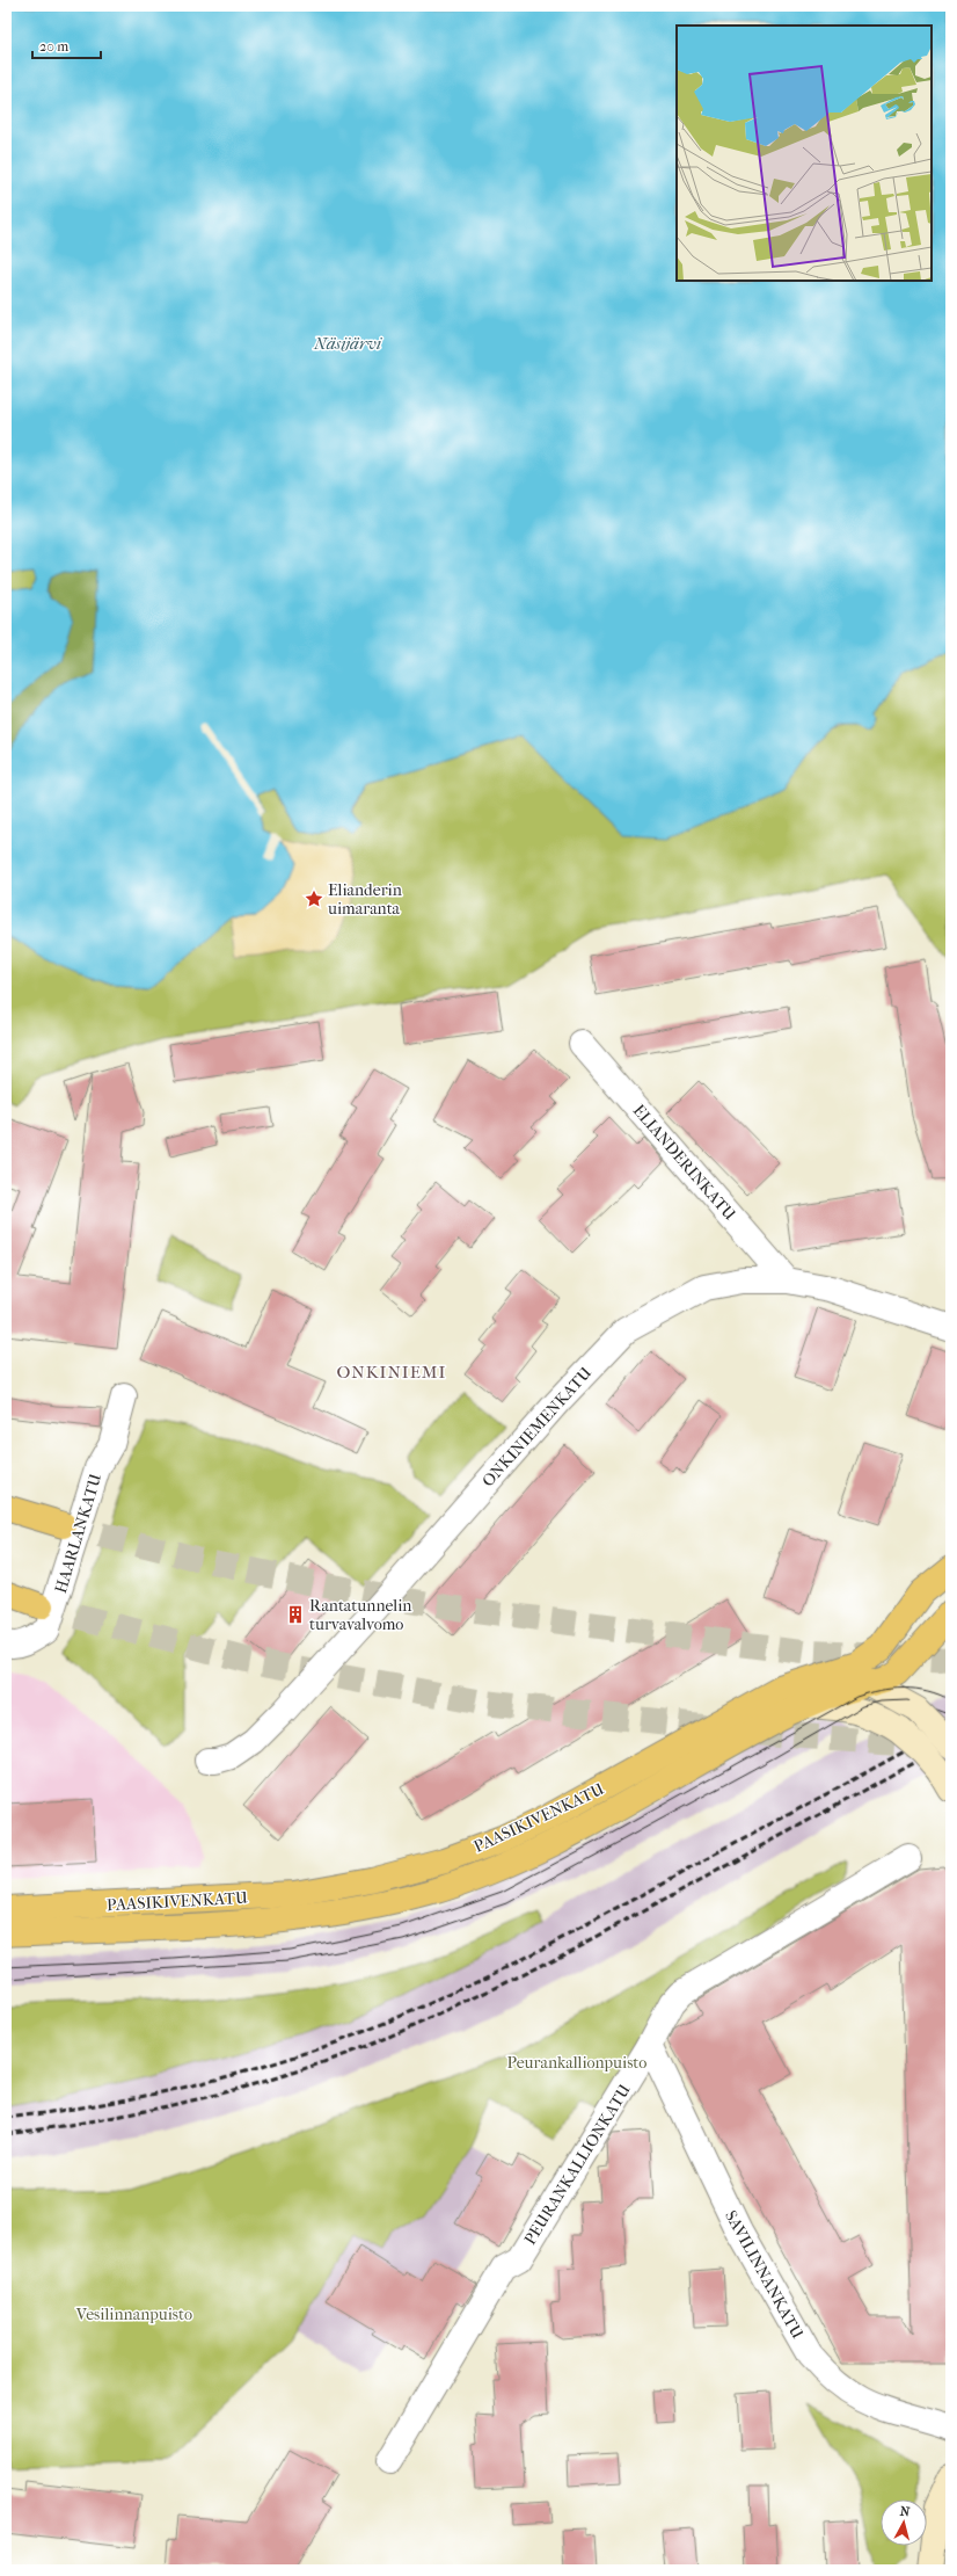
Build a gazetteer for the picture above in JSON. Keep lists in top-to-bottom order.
{
  "streets": {
    "main road": ["PAASIKIVENKATU"],
    "street": [
      "ELIANDERINKATU",
      "ONKINIEMENKATU",
      "HAARLANKATU",
      "PEURANKALLIONKATU",
      "SAVILINNANKATU"
    ]
  },
  "crossings": [
    ["ELIANDERINKATU", "ONKINIEMENKATU"],
    ["PEURANKALLIONKATU", "SAVILINNANKATU"]
  ],
  "districts": ["ONKINIEMI"],
  "water": ["Näsijärvi"],
  "parks": ["Peurankallionpuisto", "Vesilinnanpuisto"],
  "places": {
    "place": ["Elianderin uimaranta"],
    "building": ["Rantatunnelin turvavalvomo"]
  },
  "scale_bar": "20 m",
  "north": "top"
}
